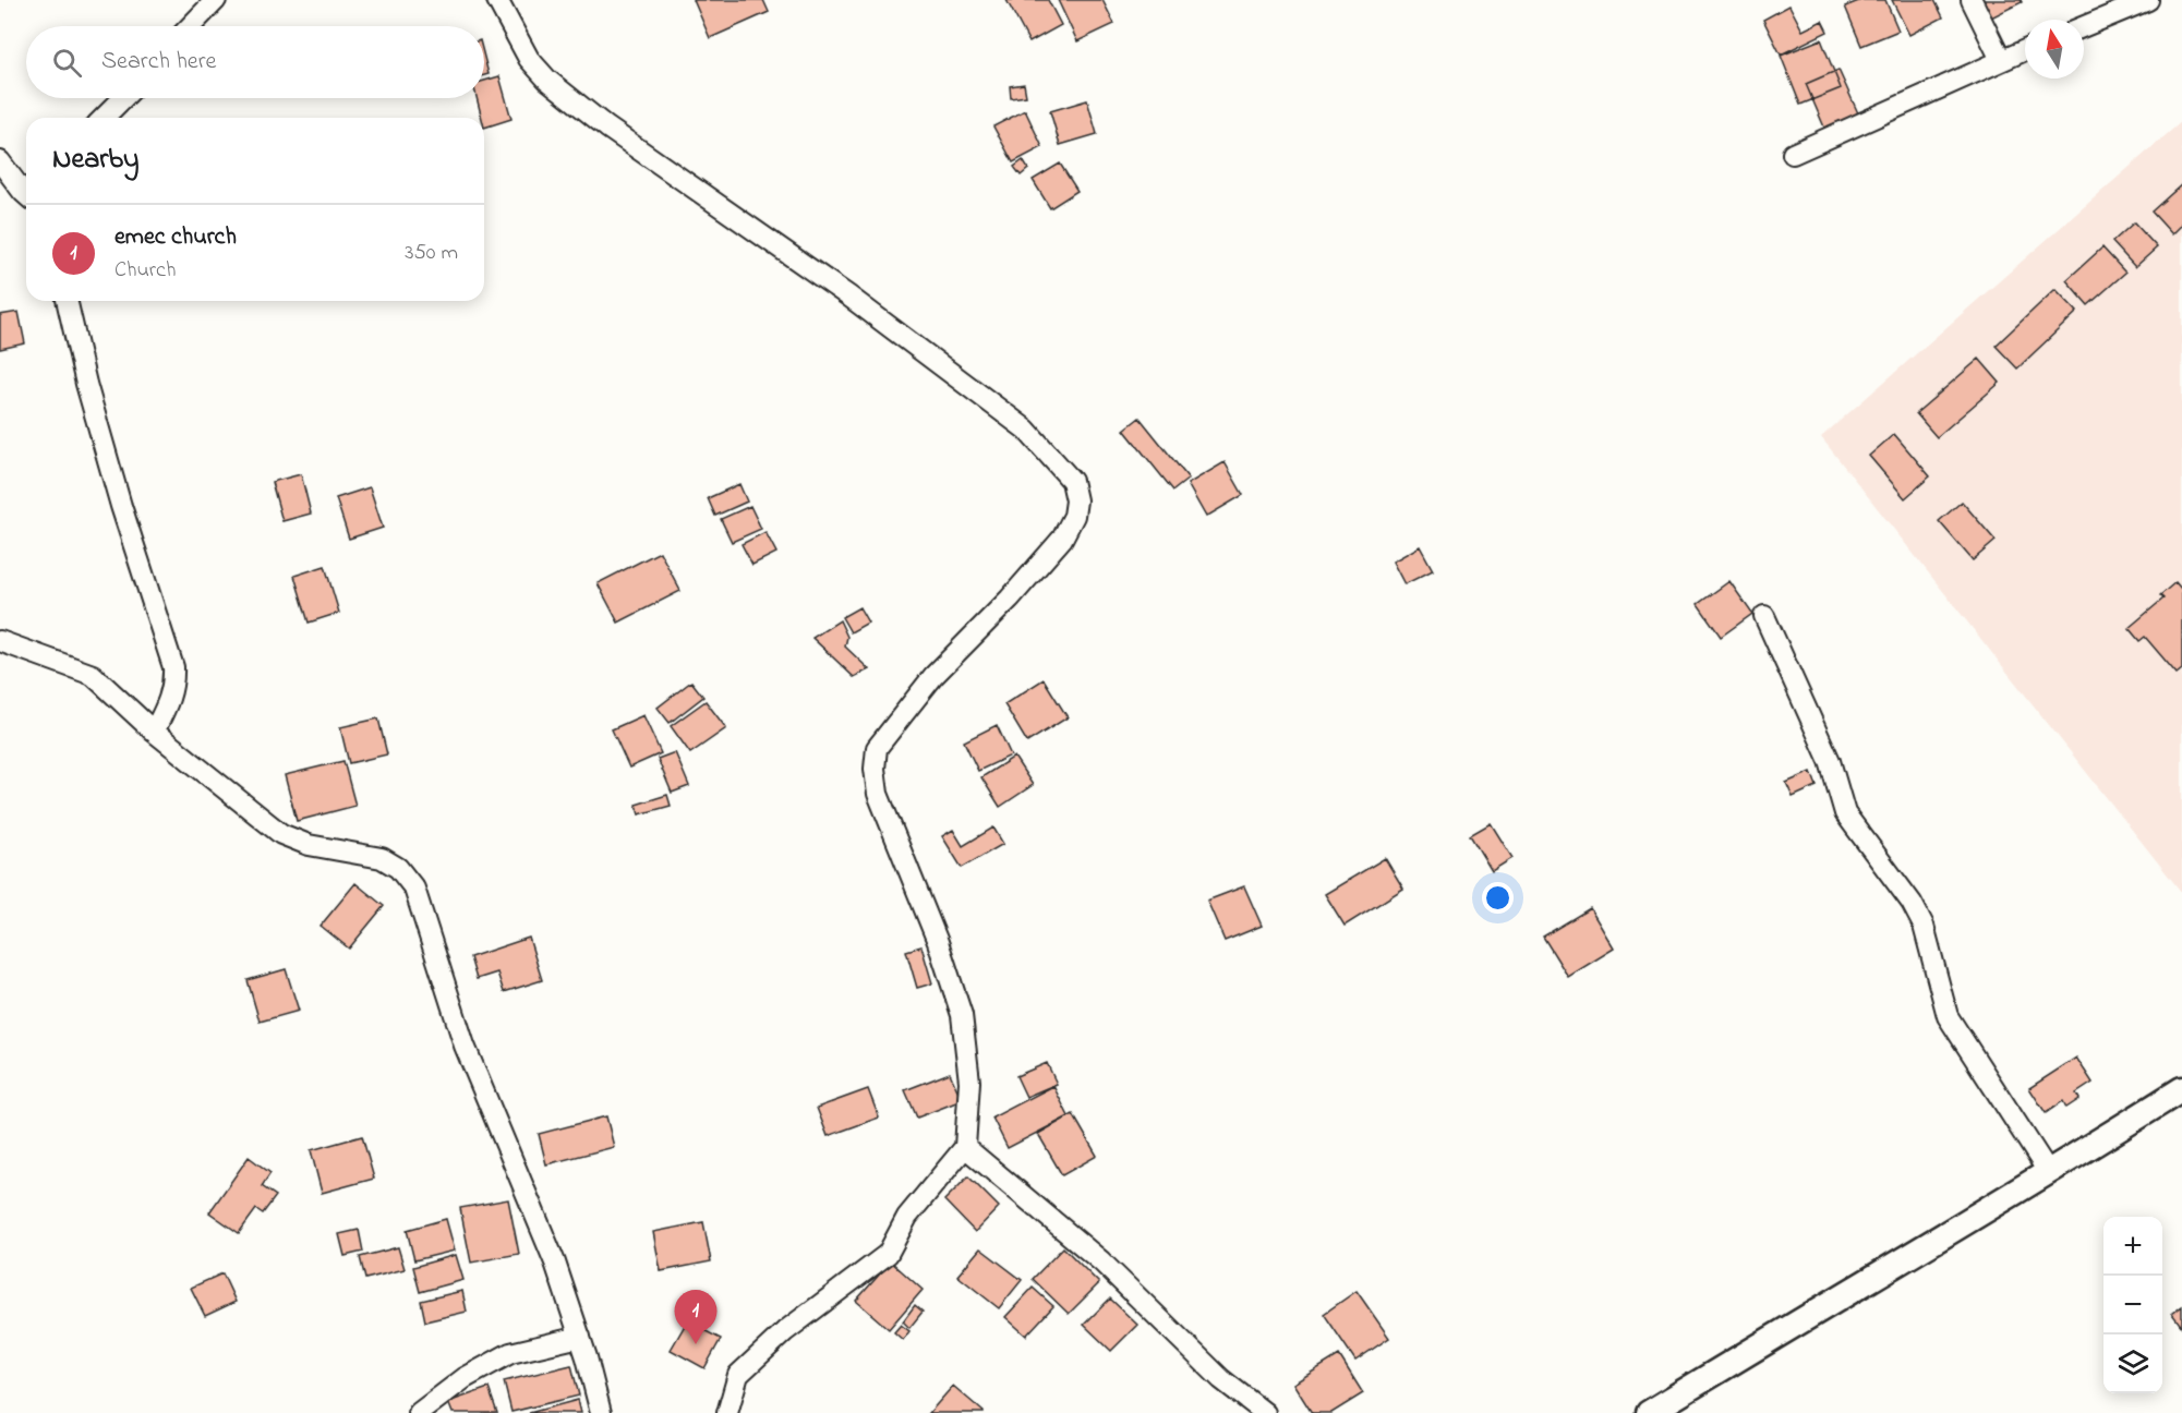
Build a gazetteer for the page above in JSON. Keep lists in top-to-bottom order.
{
  "north": "top",
  "page": {
    "search": "Search here",
    "heading": "Nearby",
    "list": [
      {
        "mark": "1",
        "name": "emec church",
        "note": "Church",
        "value": "350 m"
      }
    ],
    "map_buttons": ["+", "−"],
    "pins": "1"
  }
}
